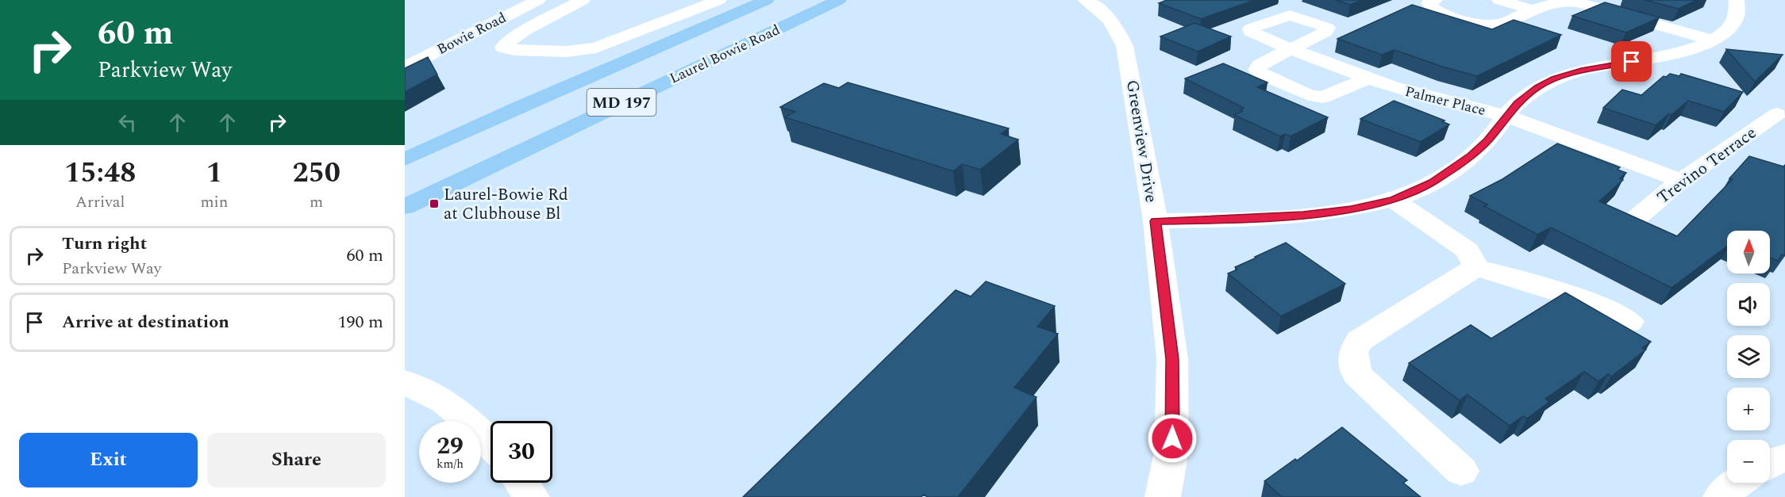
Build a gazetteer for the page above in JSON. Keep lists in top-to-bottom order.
{
  "streets": {
    "main road": ["Laurel Bowie Road", "MD 197"],
    "street": [
      "Bowie Road",
      "Palmer Place",
      "Greenview Drive",
      "Trevino Terrace"
    ]
  },
  "crossings": [
    ["Palmer Place", "Trevino Terrace"]
  ],
  "places": {
    "transit": ["Laurel-Bowie Rd at Clubhouse Bl"]
  },
  "north": "top",
  "page": {
    "turn": ["60 m", "Parkview Way"],
    "eta": [
      "15:48",
      "Arrival",
      "1",
      "min",
      "250",
      "m"
    ],
    "list": [
      {
        "name": "Turn right",
        "note": "Parkview Way",
        "value": "60 m"
      },
      {
        "name": "Arrive at destination",
        "value": "190 m"
      }
    ],
    "map_buttons": ["+", "−"],
    "speed": "29 km/h",
    "limit": "30",
    "buttons": ["Exit", "Share"]
  }
}
